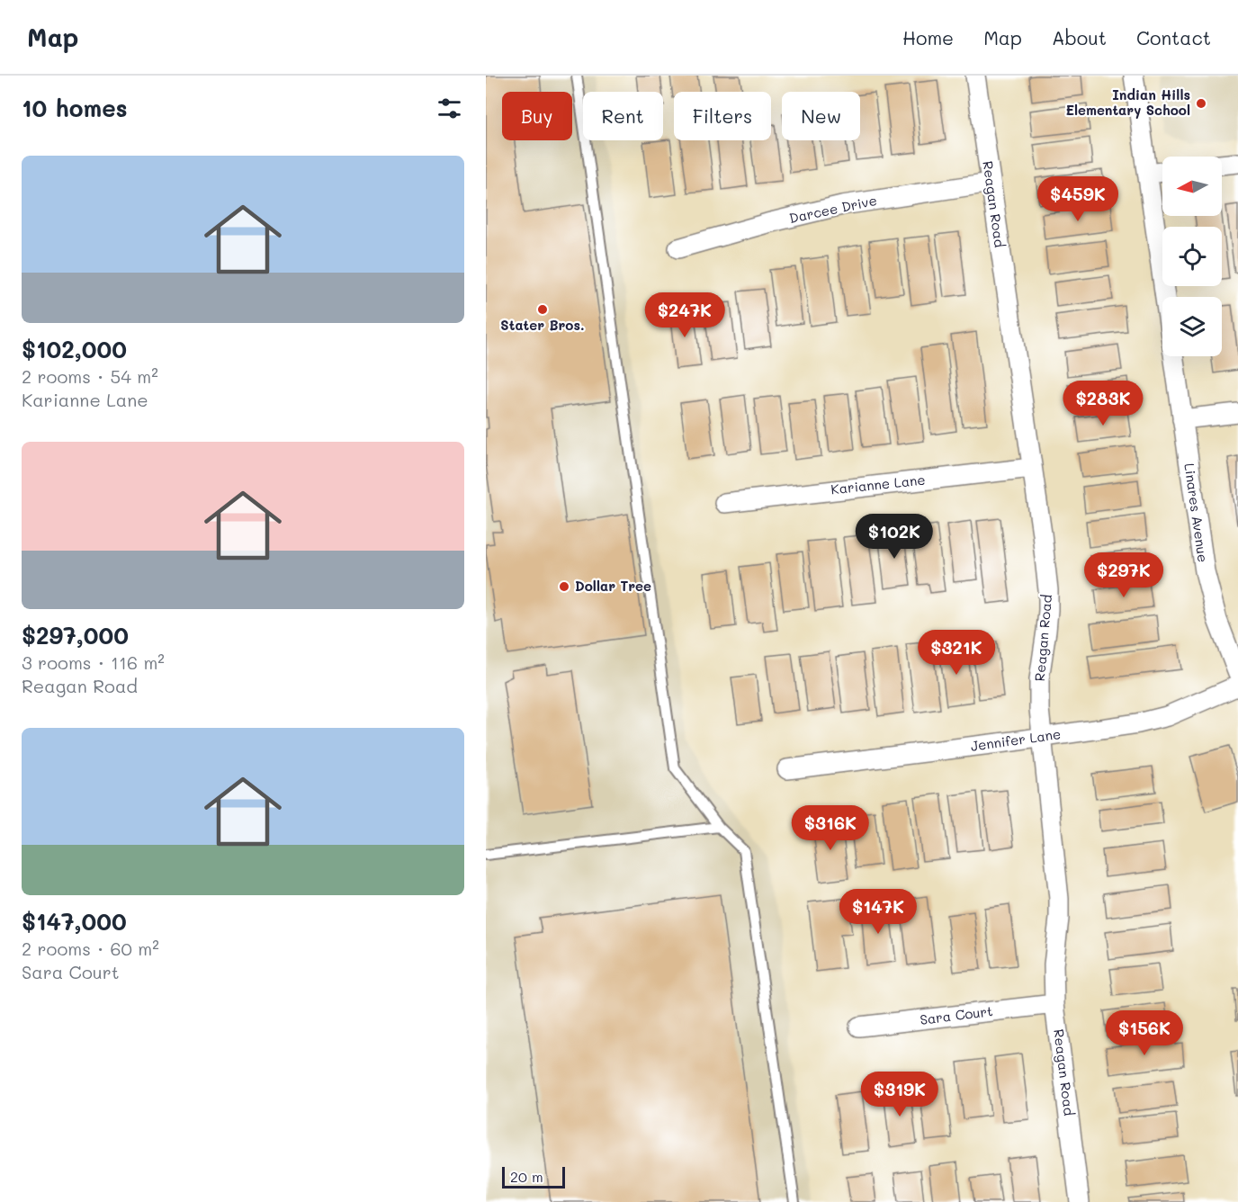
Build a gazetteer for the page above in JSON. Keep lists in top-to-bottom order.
{
  "streets": {
    "street": [
      "Reagan Road",
      "Darcee Drive",
      "Karianne Lane",
      "Linares Avenue",
      "Jennifer Lane",
      "Sara Court"
    ]
  },
  "crossings": [
    ["Reagan Road", "Darcee Drive"],
    ["Reagan Road", "Karianne Lane"],
    ["Reagan Road", "Jennifer Lane"],
    ["Reagan Road", "Sara Court"]
  ],
  "places": ["Indian Hills Elementary School", "Stater Bros.", "Dollar Tree"],
  "scale_bar": "20 m",
  "north": "left",
  "page": {
    "header": "Map",
    "nav": [
      "Home",
      "Map",
      "About",
      "Contact"
    ],
    "heading": "10 homes",
    "chip": [
      "Buy",
      "Rent",
      "Filters",
      "New"
    ],
    "list": [
      {
        "name": "$102,000",
        "note": "2 rooms · 54 m² · Karianne Lane"
      },
      {
        "name": "$297,000",
        "note": "3 rooms · 116 m² · Reagan Road"
      },
      {
        "name": "$147,000",
        "note": "2 rooms · 60 m² · Sara Court"
      }
    ],
    "price": [
      "$459K",
      "$247K",
      "$283K",
      "$102K",
      "$297K",
      "$321K",
      "$316K",
      "$147K",
      "$156K",
      "$319K"
    ],
    "scale": "20 m"
  }
}
